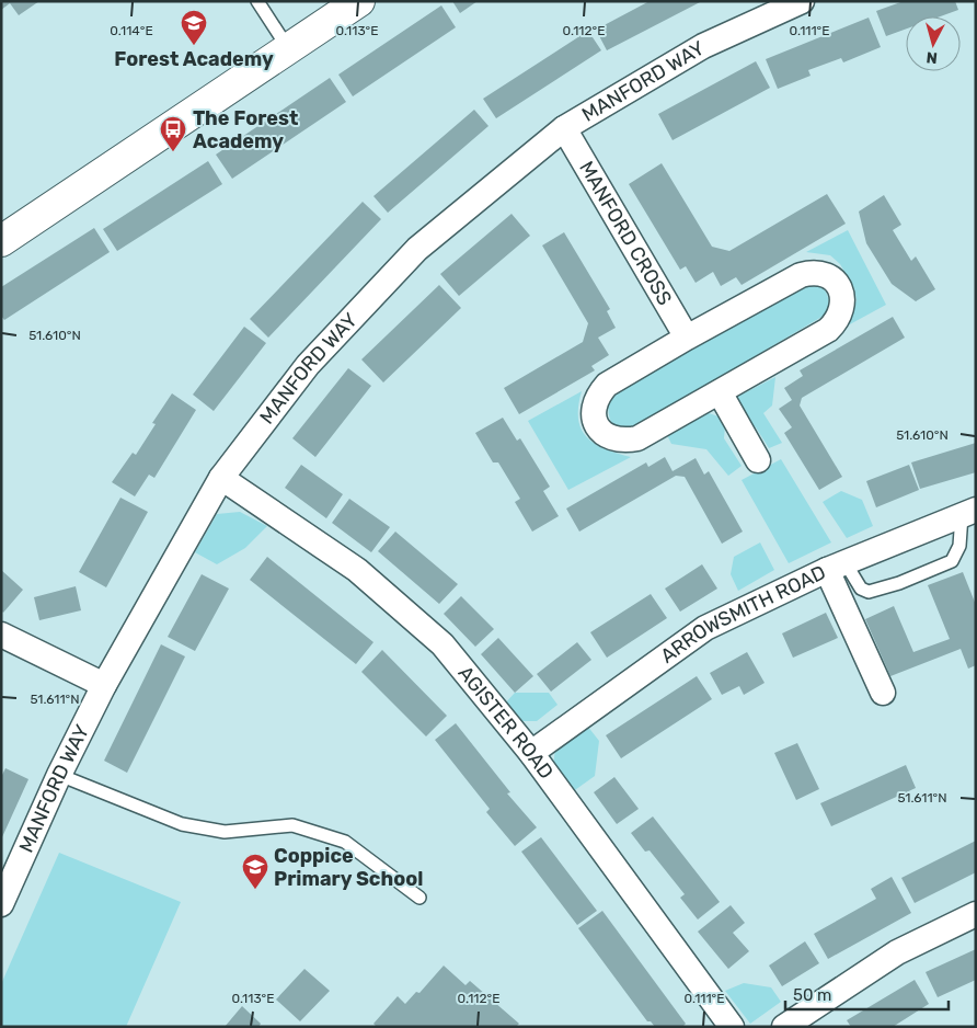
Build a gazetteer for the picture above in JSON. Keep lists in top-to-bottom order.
{
  "streets": {
    "street": [
      "MANFORD WAY",
      "MANFORD CROSS",
      "ARROWSMITH ROAD",
      "AGISTER ROAD"
    ]
  },
  "crossings": [
    ["MANFORD WAY", "MANFORD CROSS"],
    ["MANFORD WAY", "AGISTER ROAD"],
    ["ARROWSMITH ROAD", "AGISTER ROAD"]
  ],
  "places": {
    "school or university": ["Forest Academy", "Coppice Primary School"],
    "bus stop": ["The Forest Academy"]
  },
  "scale_bar": "50 m",
  "north": "bottom",
  "coordinates": [
    "0.114°E",
    "0.113°E",
    "0.112°E",
    "0.111°E",
    "51.610°N",
    "51.611°N"
  ]
}
